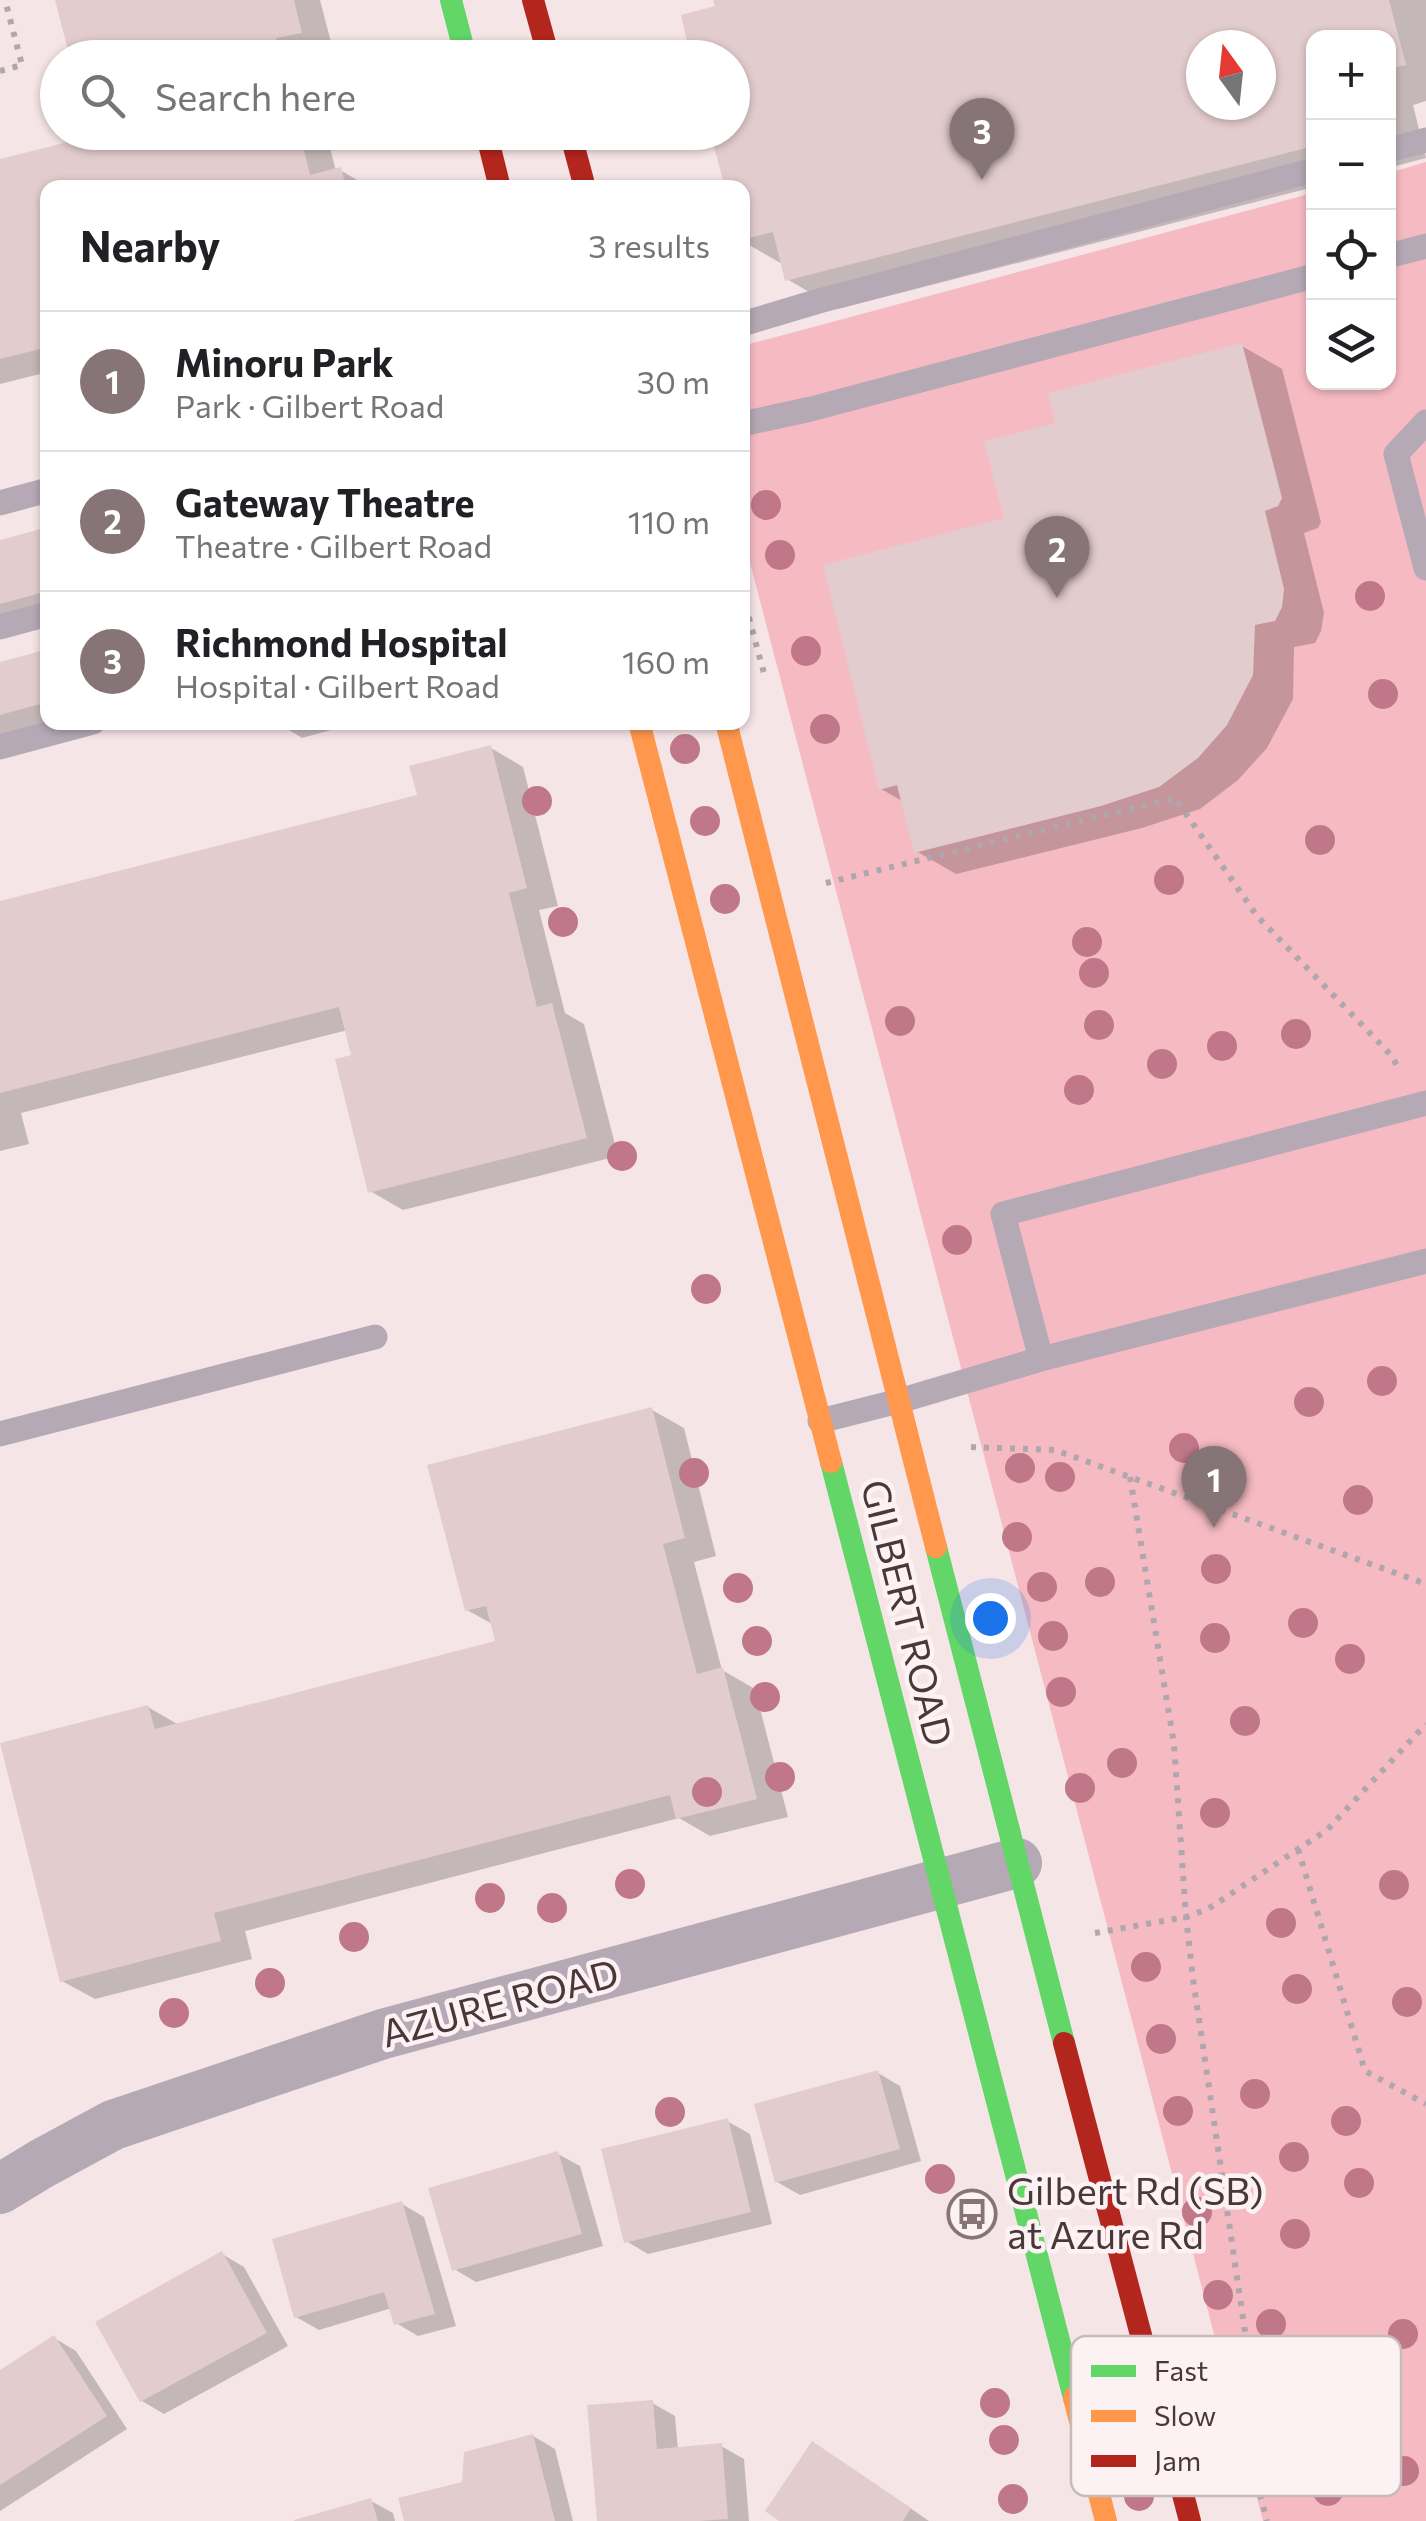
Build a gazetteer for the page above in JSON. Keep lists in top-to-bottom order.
{
  "streets": {
    "main road": ["GILBERT ROAD"],
    "street": ["AZURE ROAD"]
  },
  "crossings": [
    ["GILBERT ROAD", "AZURE ROAD"]
  ],
  "places": {
    "bus stop": ["Gilbert Rd (SB) at Azure Rd"]
  },
  "legend": ["Fast", "Slow", "Jam"],
  "north": "top",
  "page": {
    "map_buttons": ["+", "−"],
    "search": "Search here",
    "pins": ["3", "2", "1"],
    "heading": ["Nearby", "3 results"],
    "list": [
      {
        "mark": "1",
        "name": "Minoru Park",
        "note": "Park · Gilbert Road",
        "value": "30 m"
      },
      {
        "mark": "2",
        "name": "Gateway Theatre",
        "note": "Theatre · Gilbert Road",
        "value": "110 m"
      },
      {
        "mark": "3",
        "name": "Richmond Hospital",
        "note": "Hospital · Gilbert Road",
        "value": "160 m"
      }
    ]
  }
}
